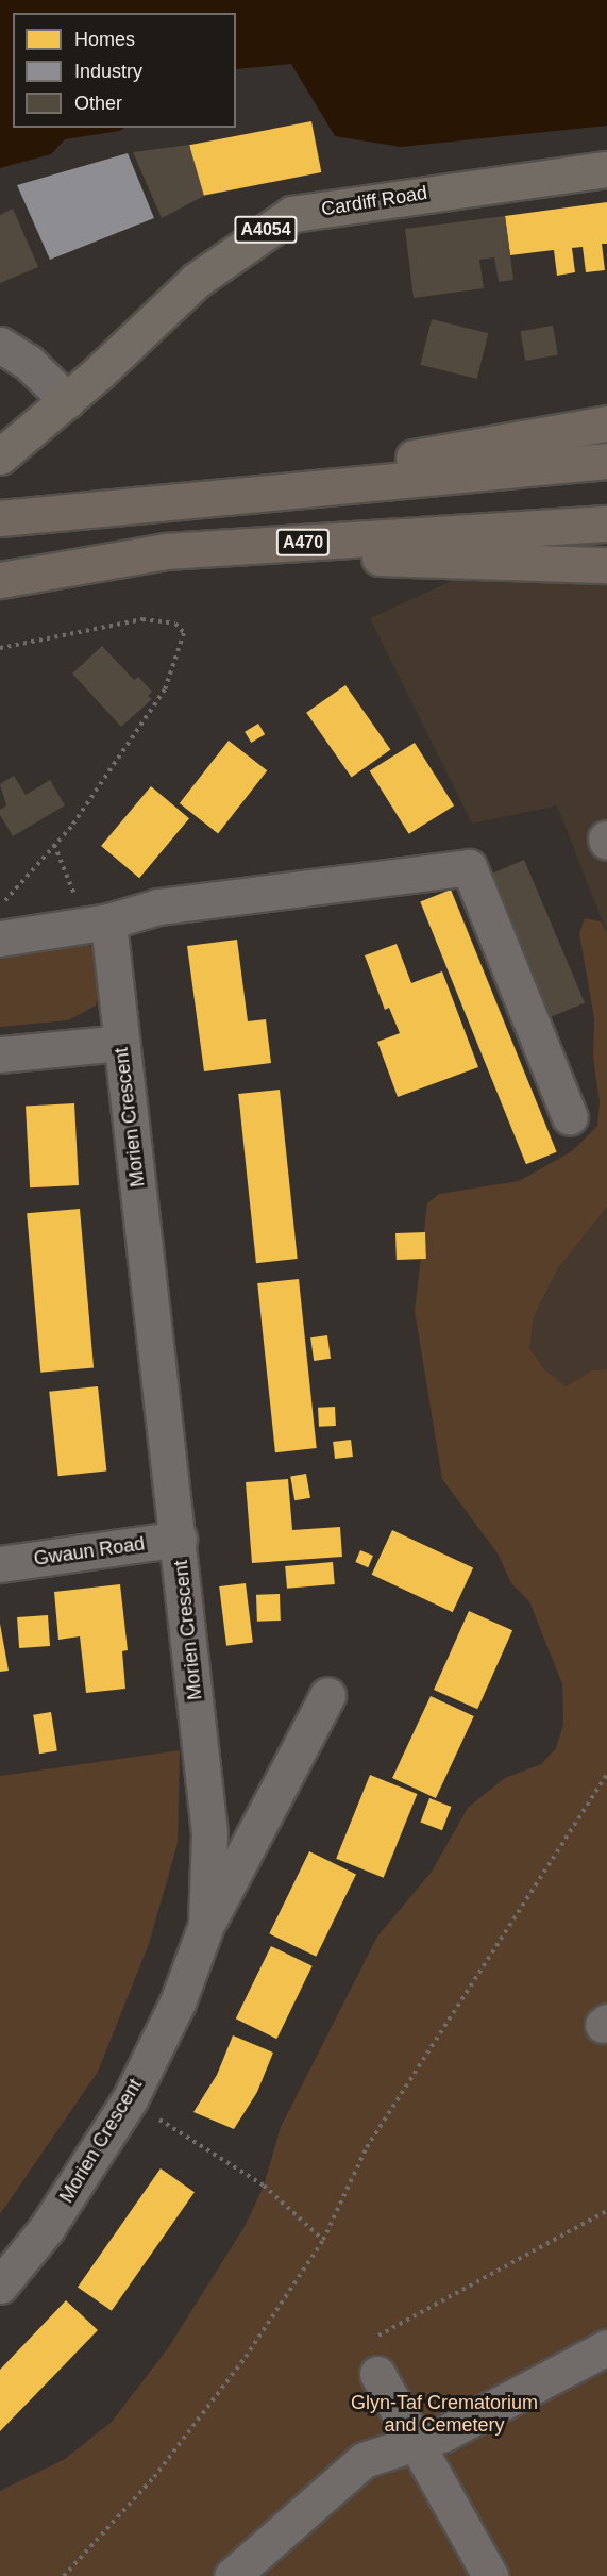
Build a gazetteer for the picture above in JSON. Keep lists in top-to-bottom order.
{
  "streets": {
    "highway": ["A470"],
    "main road": ["Cardiff Road", "A4054"],
    "street": ["Morien Crescent", "Gwaun Road"]
  },
  "crossings": [
    ["Morien Crescent", "Gwaun Road"]
  ],
  "parks": ["Glyn-Taf Crematorium and Cemetery"],
  "legend": ["Homes", "Industry", "Other"]
}
